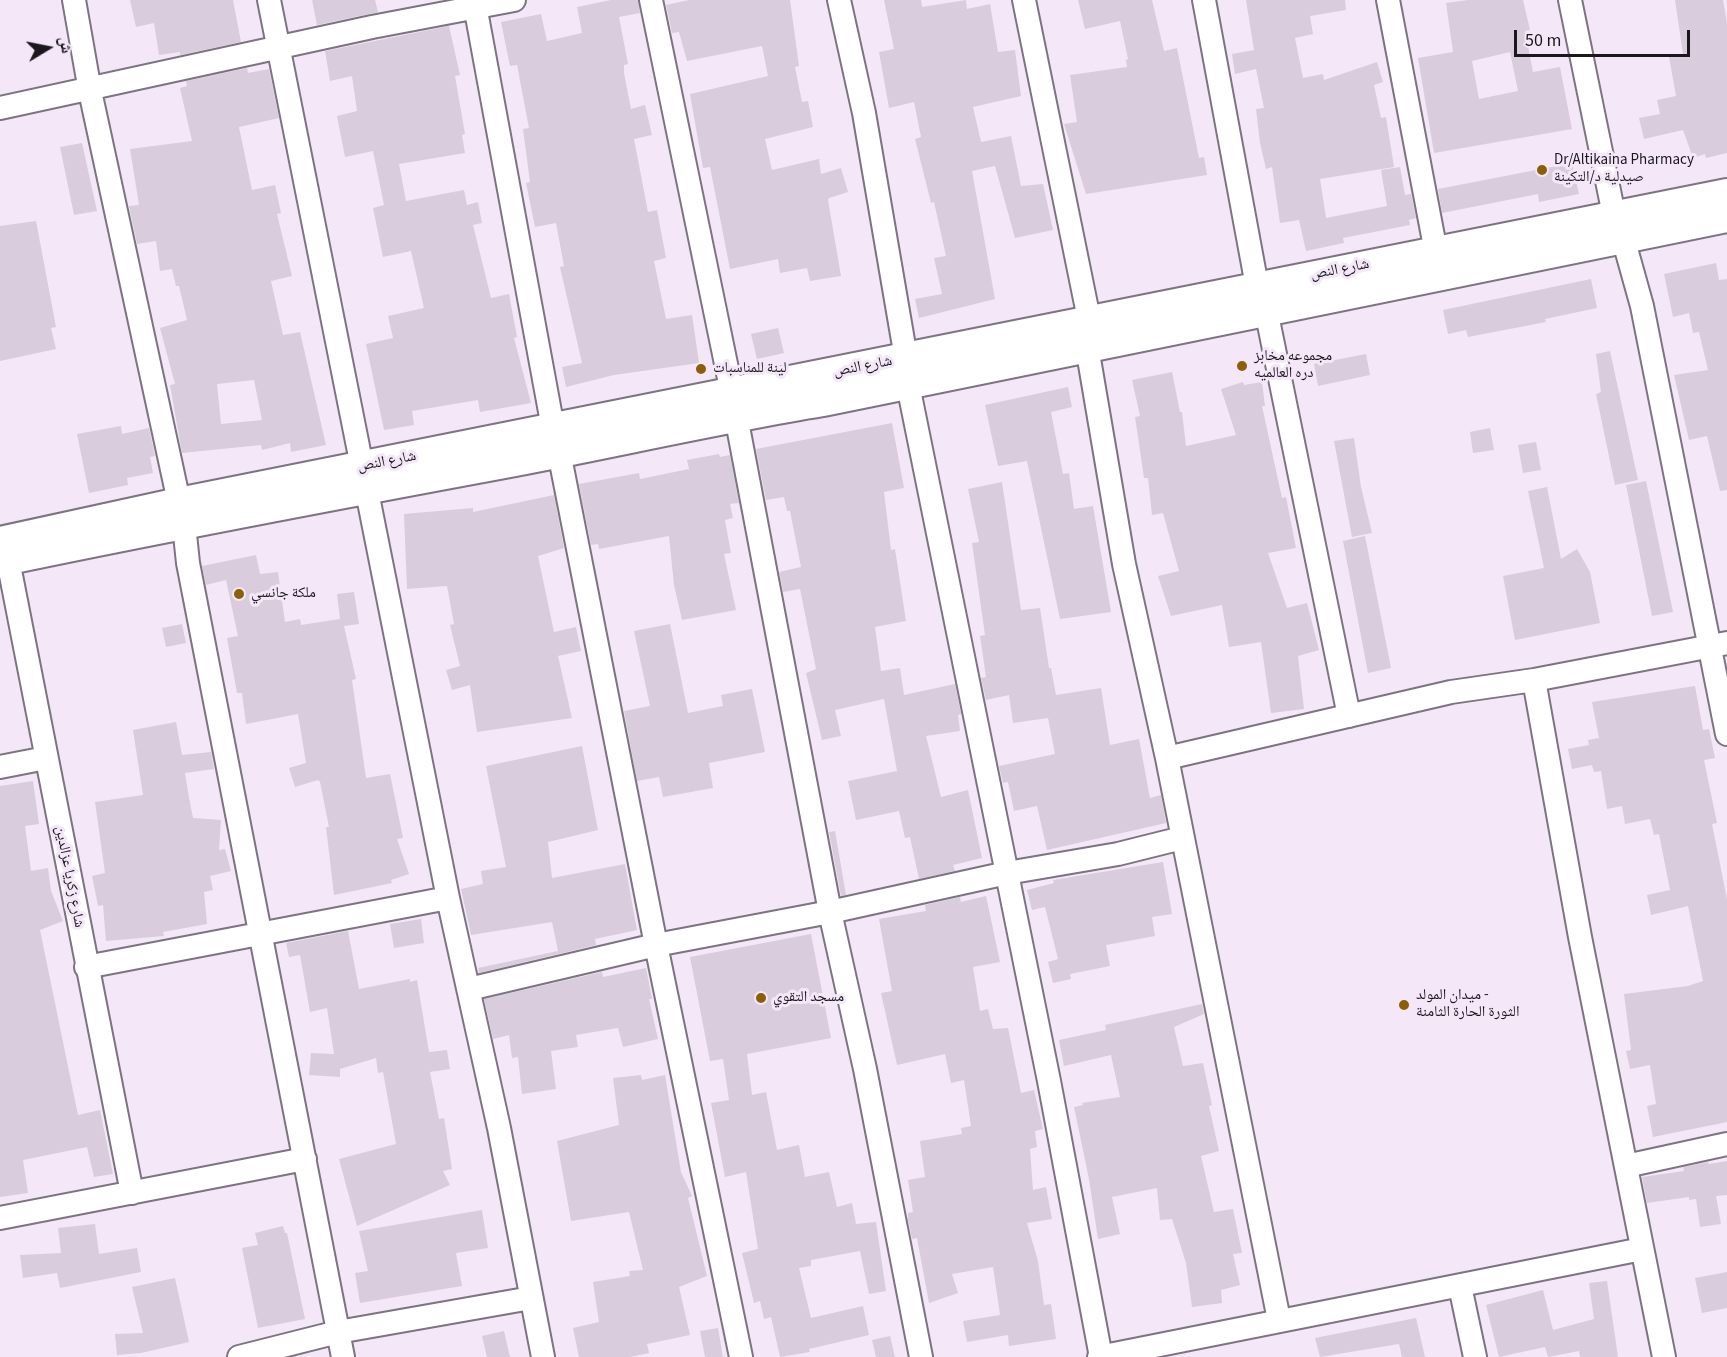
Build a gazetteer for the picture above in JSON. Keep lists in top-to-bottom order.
{
  "streets": {
    "main road": ["شارع النص"],
    "street": ["شارع زكريا عزالدين"]
  },
  "crossings": [
    ["شارع النص", "شارع زكريا عزالدين"]
  ],
  "places": [
    "Dr/Altikaina Pharmacy صيدلية د/التكينة",
    "مجموعه مخابز دره العالميه",
    "لينة للمناسبات",
    "ملكة جانسي",
    "مسجد التقوي",
    "ميدان المولد - الثورة الحارة الثامنة"
  ],
  "scale_bar": "50 m",
  "north": "right"
}
